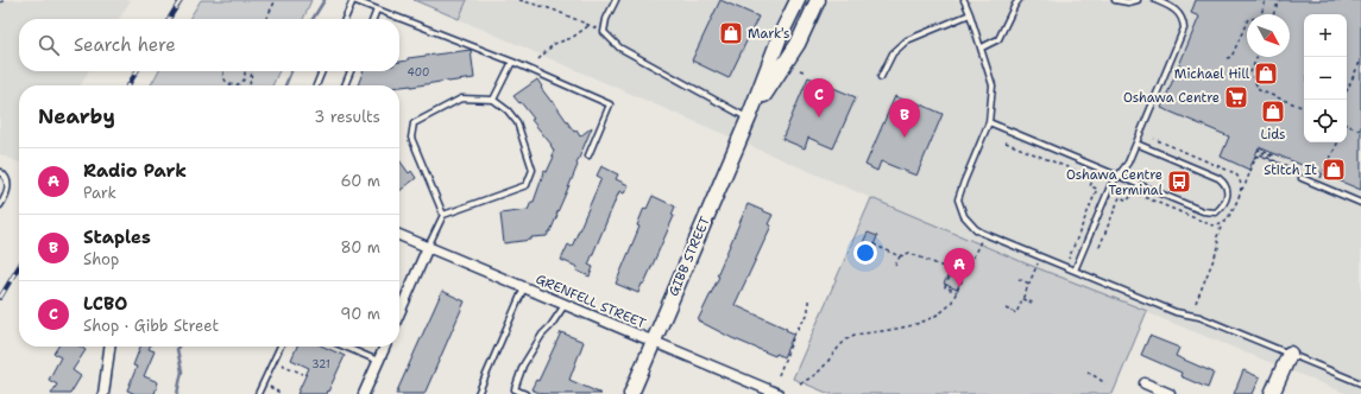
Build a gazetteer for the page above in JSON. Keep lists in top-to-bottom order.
{
  "streets": {
    "main road": ["GIBB STREET"],
    "street": ["GRENFELL STREET"]
  },
  "crossings": [
    ["GIBB STREET", "GRENFELL STREET"]
  ],
  "places": {
    "shop": [
      "Mark's",
      "Michael Hill",
      "Lids",
      "Stitch It"
    ],
    "supermarket": ["Oshawa Centre"],
    "bus stop": ["Oshawa Centre Terminal"]
  },
  "house_numbers": ["400", "321"],
  "north": "bottom right",
  "page": {
    "map_buttons": ["+", "−"],
    "search": "Search here",
    "pins": ["C", "B", "A"],
    "heading": ["Nearby", "3 results"],
    "list": [
      {
        "mark": "A",
        "name": "Radio Park",
        "note": "Park",
        "value": "60 m"
      },
      {
        "mark": "B",
        "name": "Staples",
        "note": "Shop",
        "value": "80 m"
      },
      {
        "mark": "C",
        "name": "LCBO",
        "note": "Shop · Gibb Street",
        "value": "90 m"
      }
    ]
  }
}
